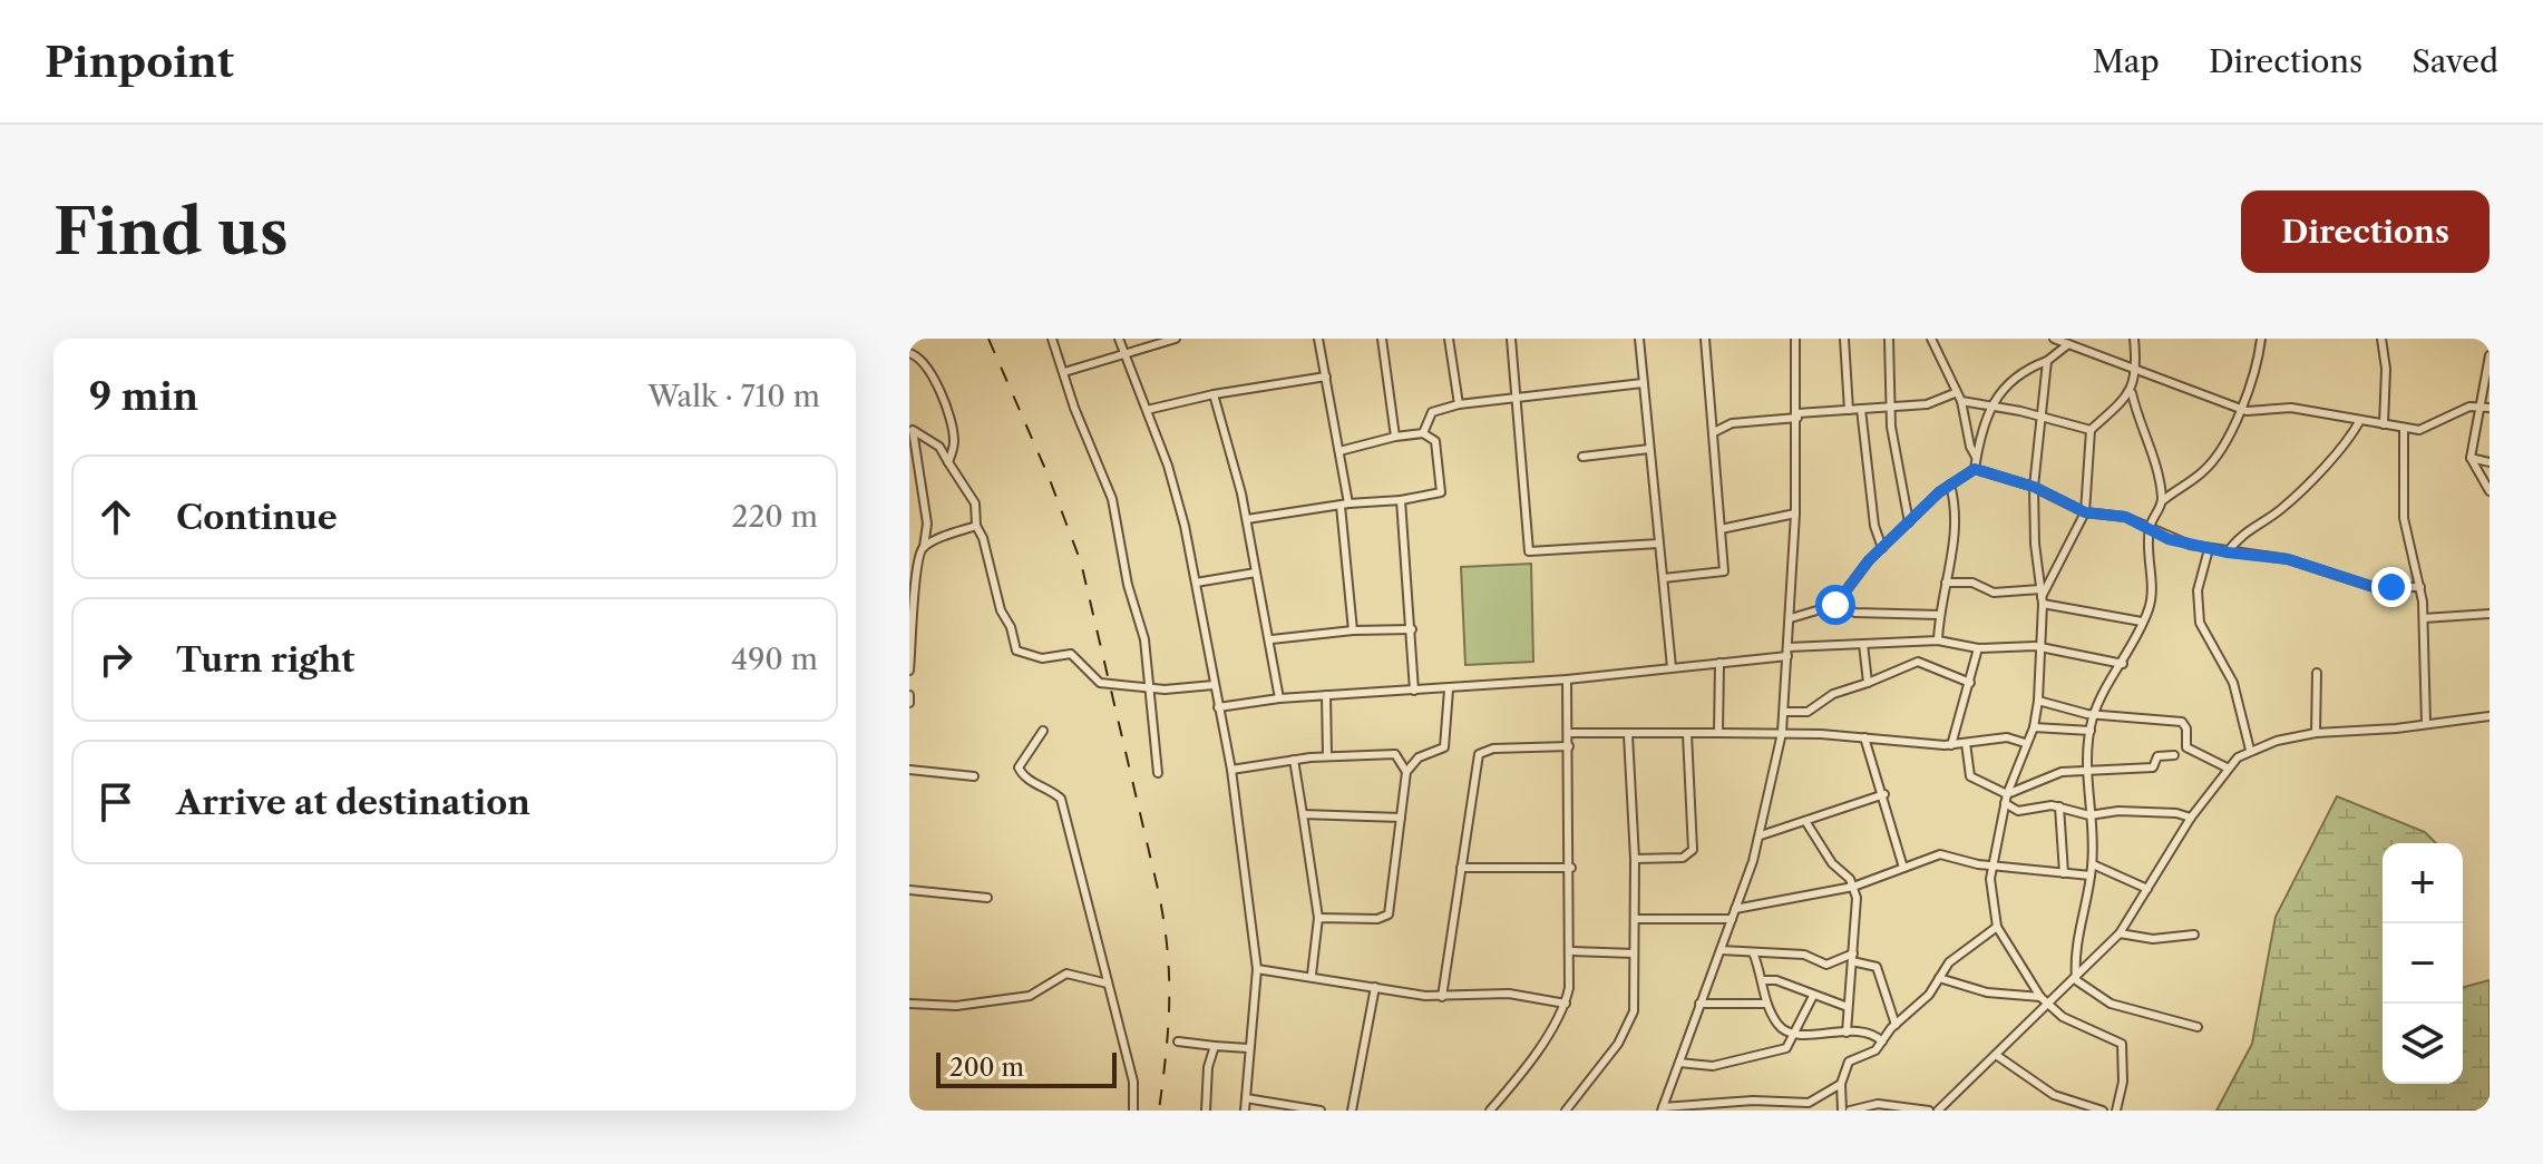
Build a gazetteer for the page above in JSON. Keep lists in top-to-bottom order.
{
  "scale_bar": "200 m",
  "page": {
    "header": "Pinpoint",
    "nav": ["Map", "Directions", "Saved"],
    "buttons": "Directions",
    "title": "Find us",
    "heading": ["9 min", "Walk · 710 m"],
    "list": [
      ["Continue", "220 m"],
      ["Turn right", "490 m"],
      "Arrive at destination"
    ],
    "map_buttons": ["+", "−"],
    "scale": "200 m"
  }
}
